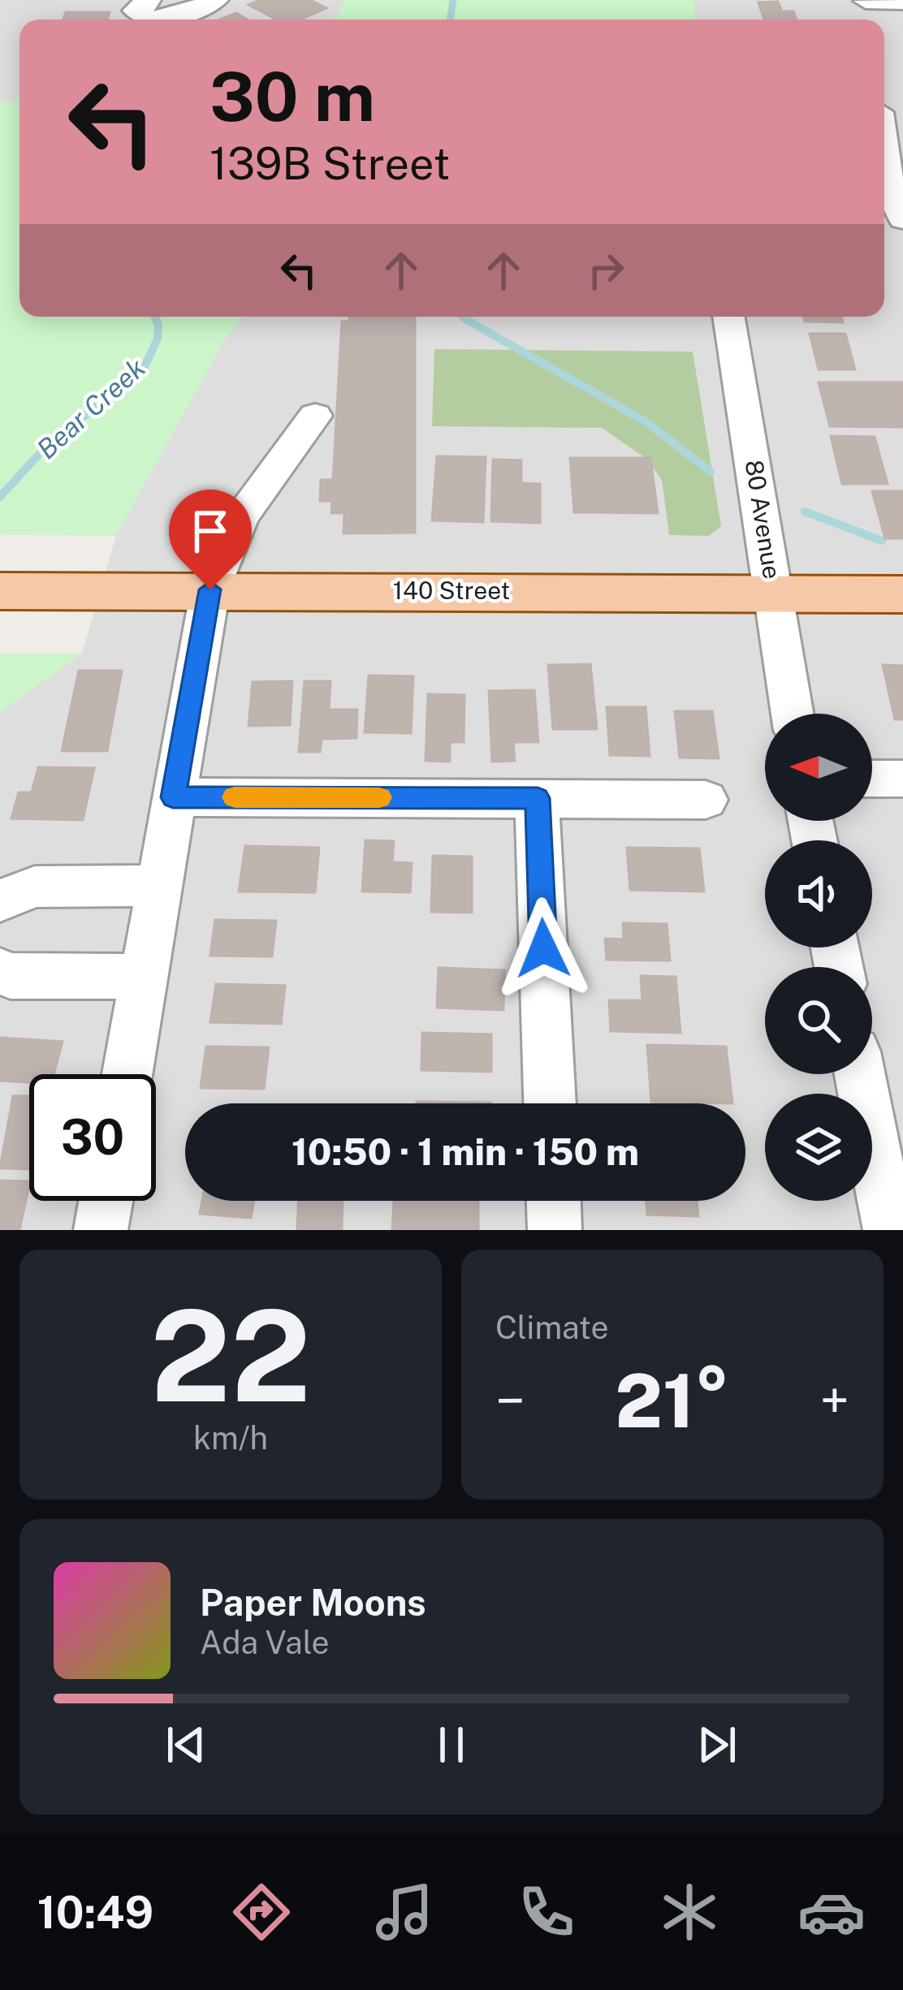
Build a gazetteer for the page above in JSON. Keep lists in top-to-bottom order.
{
  "streets": {
    "main road": ["140 Street"],
    "street": ["80 Avenue"]
  },
  "crossings": [
    ["80 Avenue", "140 Street"]
  ],
  "water": ["Bear Creek"],
  "north": "left",
  "page": {
    "turn": ["30 m", "139B Street"],
    "limit": "30",
    "trip": "10:50 · 1 min · 150 m",
    "tile": [
      ["22", "km/h"],
      "Climate"
    ],
    "heat": ["−", "21°", "+"],
    "song": ["Paper Moons", "Ada Vale"],
    "tabs": "10:49"
  }
}
